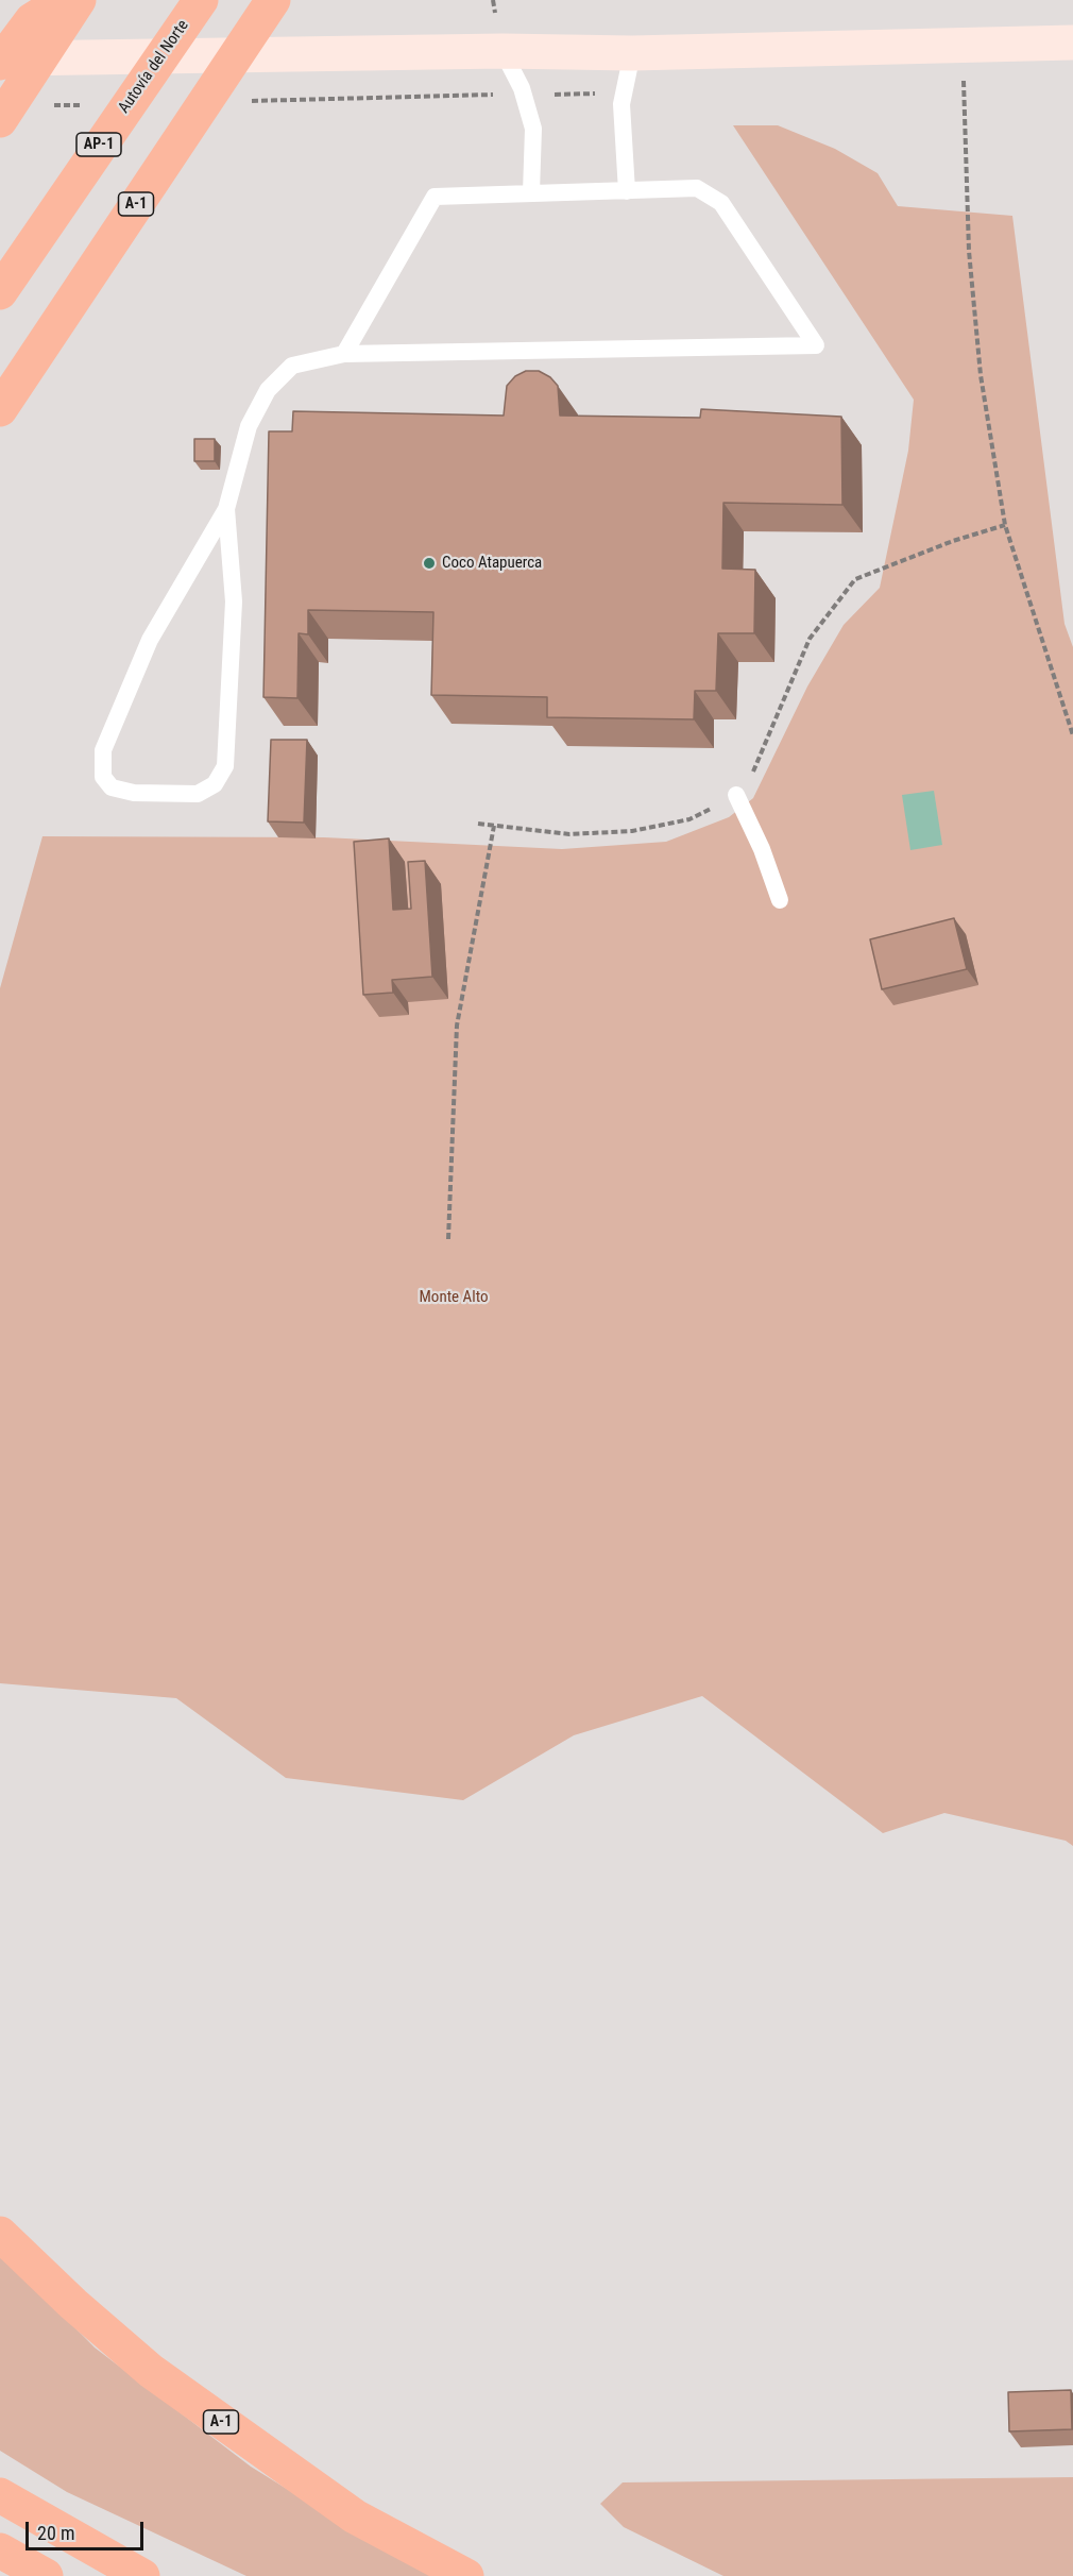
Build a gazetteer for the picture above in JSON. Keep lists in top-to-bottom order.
{
  "streets": {
    "highway": ["Autovía del Norte", "AP-1", "A-1"]
  },
  "parks": ["Monte Alto"],
  "places": ["Coco Atapuerca"],
  "scale_bar": "20 m"
}
